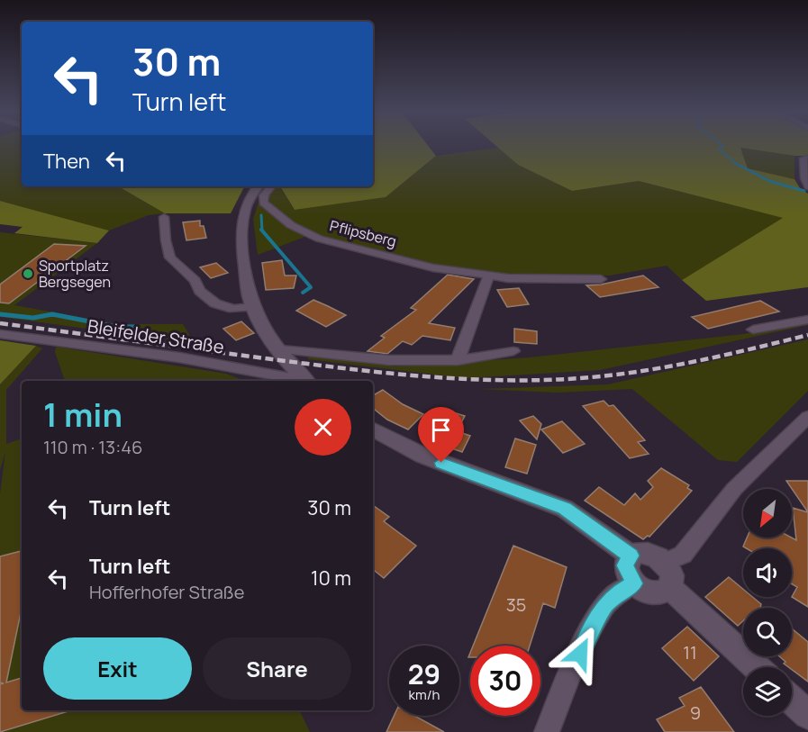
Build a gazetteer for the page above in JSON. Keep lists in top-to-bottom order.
{
  "streets": {
    "street": ["Pflipsberg", "Bleifelder Straße"]
  },
  "places": ["Sportplatz Bergsegen"],
  "house_numbers": ["35", "11", "9"],
  "north": "bottom left",
  "page": {
    "turn": ["30 m", "Turn left"],
    "then": "Then",
    "heading": ["1 min", "110 m · 13:46"],
    "list": [
      {
        "name": "Turn left",
        "value": "30 m"
      },
      {
        "name": "Turn left",
        "note": "Hofferhofer Straße",
        "value": "10 m"
      }
    ],
    "buttons": ["Exit", "Share"],
    "speed": "29 km/h",
    "limit": "30"
  }
}
